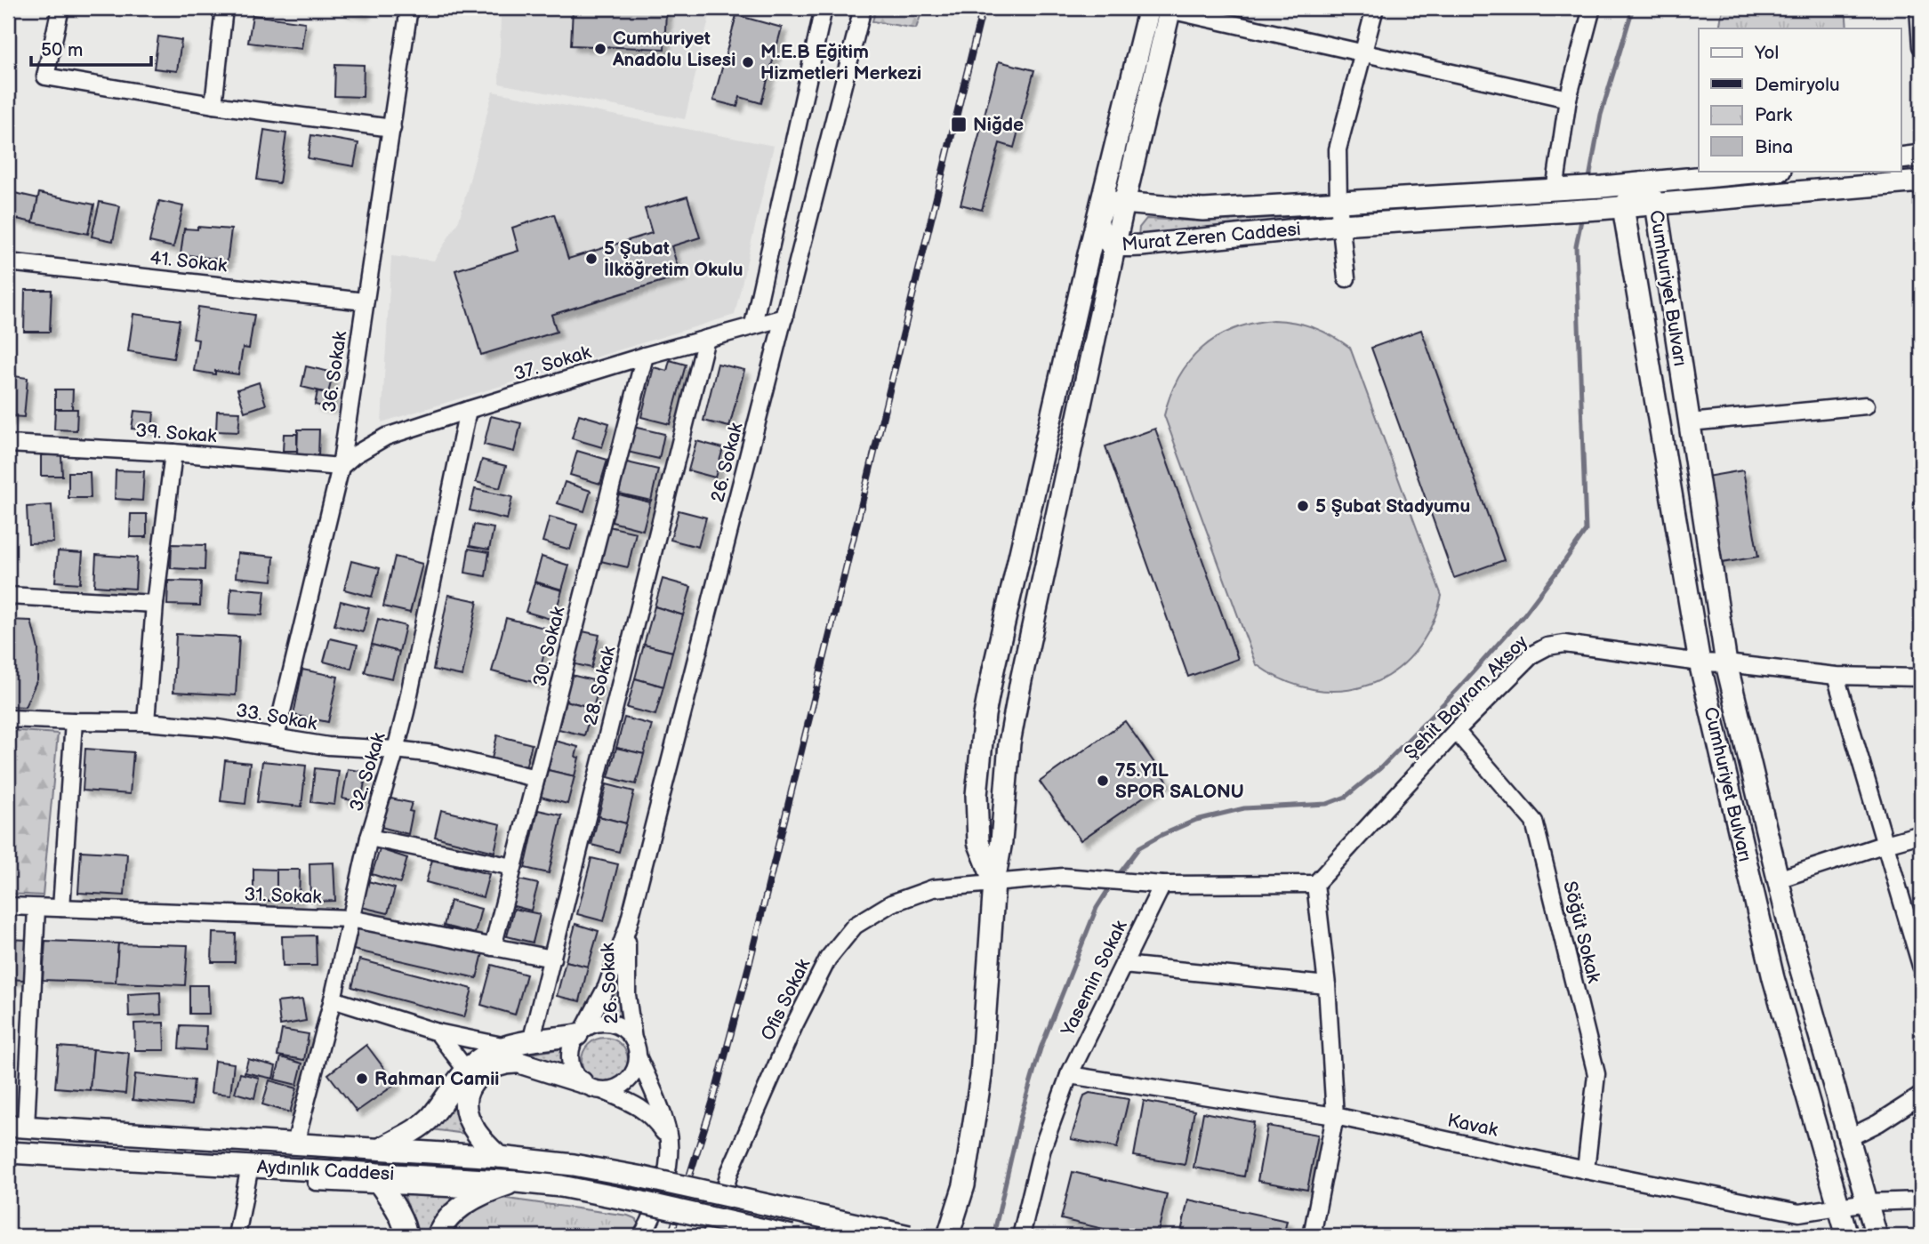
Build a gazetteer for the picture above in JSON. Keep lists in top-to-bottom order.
{
  "streets": {
    "main road": ["Murat Zeren Caddesi", "Cumhuriyet Bulvarı", "Aydınlık Caddesi"],
    "street": [
      "41. Sokak",
      "37. Sokak",
      "36. Sokak",
      "39. Sokak",
      "26. Sokak",
      "30. Sokak",
      "28. Sokak",
      "Şehit Bayram Aksoy",
      "33. Sokak",
      "32. Sokak",
      "31. Sokak",
      "Söğüt Sokak",
      "Yasemin Sokak",
      "Ofis Sokak",
      "Kavak"
    ]
  },
  "crossings": [
    ["Murat Zeren Caddesi", "Cumhuriyet Bulvarı"],
    ["41. Sokak", "36. Sokak"],
    ["Cumhuriyet Bulvarı", "Şehit Bayram Aksoy"],
    ["Cumhuriyet Bulvarı", "Kavak"],
    ["37. Sokak", "36. Sokak"],
    ["37. Sokak", "39. Sokak"],
    ["37. Sokak", "26. Sokak"],
    ["37. Sokak", "30. Sokak"],
    ["37. Sokak", "28. Sokak"],
    ["37. Sokak", "32. Sokak"],
    ["36. Sokak", "39. Sokak"],
    ["36. Sokak", "33. Sokak"],
    ["30. Sokak", "33. Sokak"],
    ["30. Sokak", "31. Sokak"],
    ["28. Sokak", "31. Sokak"],
    ["Şehit Bayram Aksoy", "Söğüt Sokak"],
    ["33. Sokak", "32. Sokak"],
    ["32. Sokak", "31. Sokak"],
    ["32. Sokak", "Aydınlık Caddesi"],
    ["Söğüt Sokak", "Kavak"],
    ["Yasemin Sokak", "Ofis Sokak"],
    ["Yasemin Sokak", "Kavak"]
  ],
  "places": {
    "other": [
      "Cumhuriyet Anadolu Lisesi",
      "M.E.B Eğitim Hizmetleri Merkezi",
      "5 Şubat İlköğretim Okulu",
      "5 Şubat Stadyumu",
      "75.YIL SPOR SALONU",
      "Rahman Camii"
    ],
    "transit": ["Niğde"]
  },
  "legend": [
    "Yol",
    "Demiryolu",
    "Park",
    "Bina"
  ],
  "scale_bar": "50 m"
}
